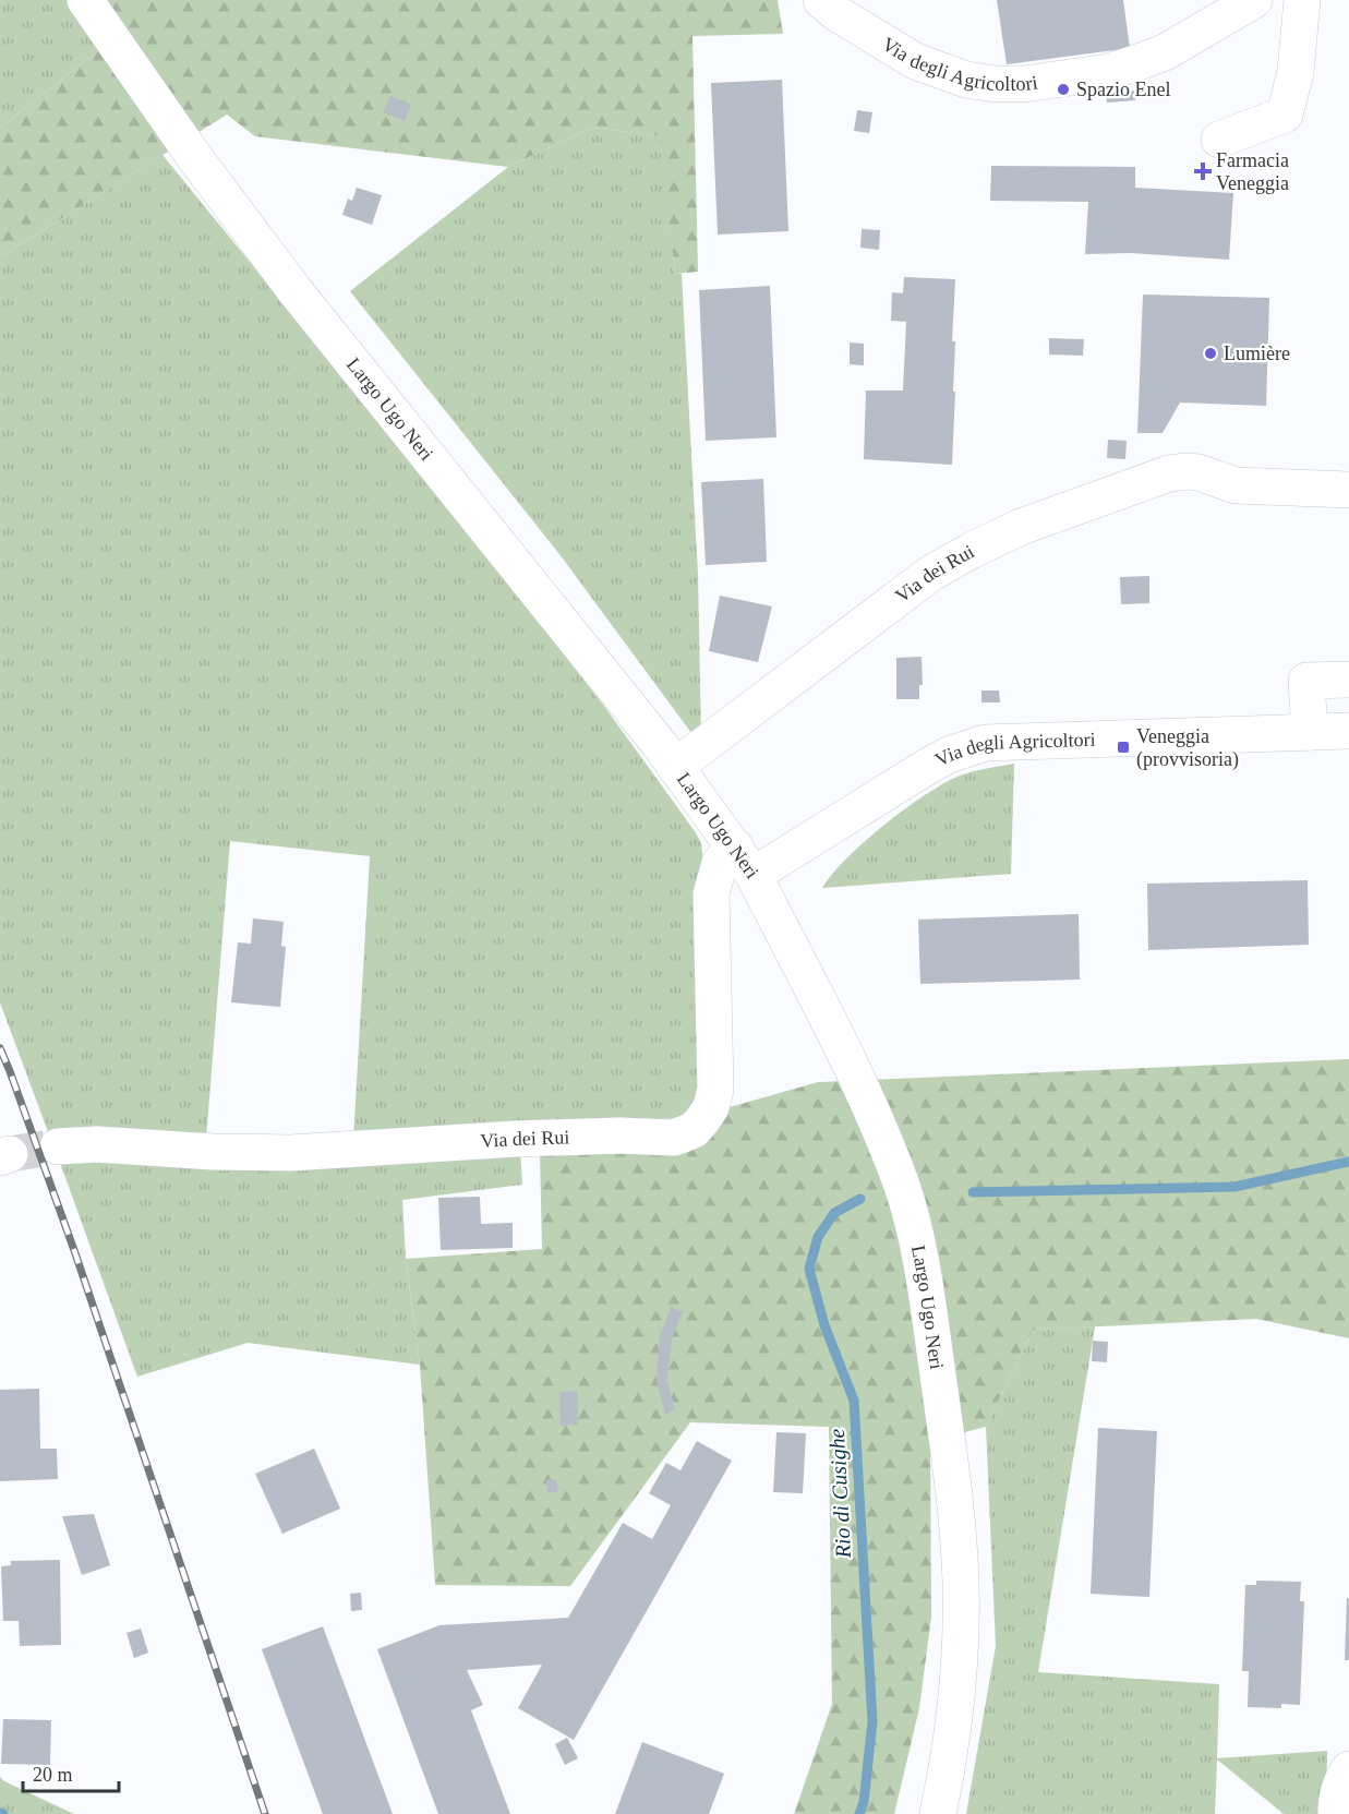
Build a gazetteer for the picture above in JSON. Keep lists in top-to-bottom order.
{
  "streets": {
    "street": ["Via degli Agricoltori", "Largo Ugo Neri", "Via dei Rui"]
  },
  "crossings": [
    ["Via degli Agricoltori", "Largo Ugo Neri"],
    ["Via degli Agricoltori", "Via dei Rui"],
    ["Largo Ugo Neri", "Via dei Rui"]
  ],
  "water": ["Rio di Cusighe"],
  "places": {
    "other": ["Spazio Enel", "Lumière"],
    "health": ["Farmacia Veneggia"],
    "transit": ["Veneggia (provvisoria)"]
  },
  "scale_bar": "20 m"
}
